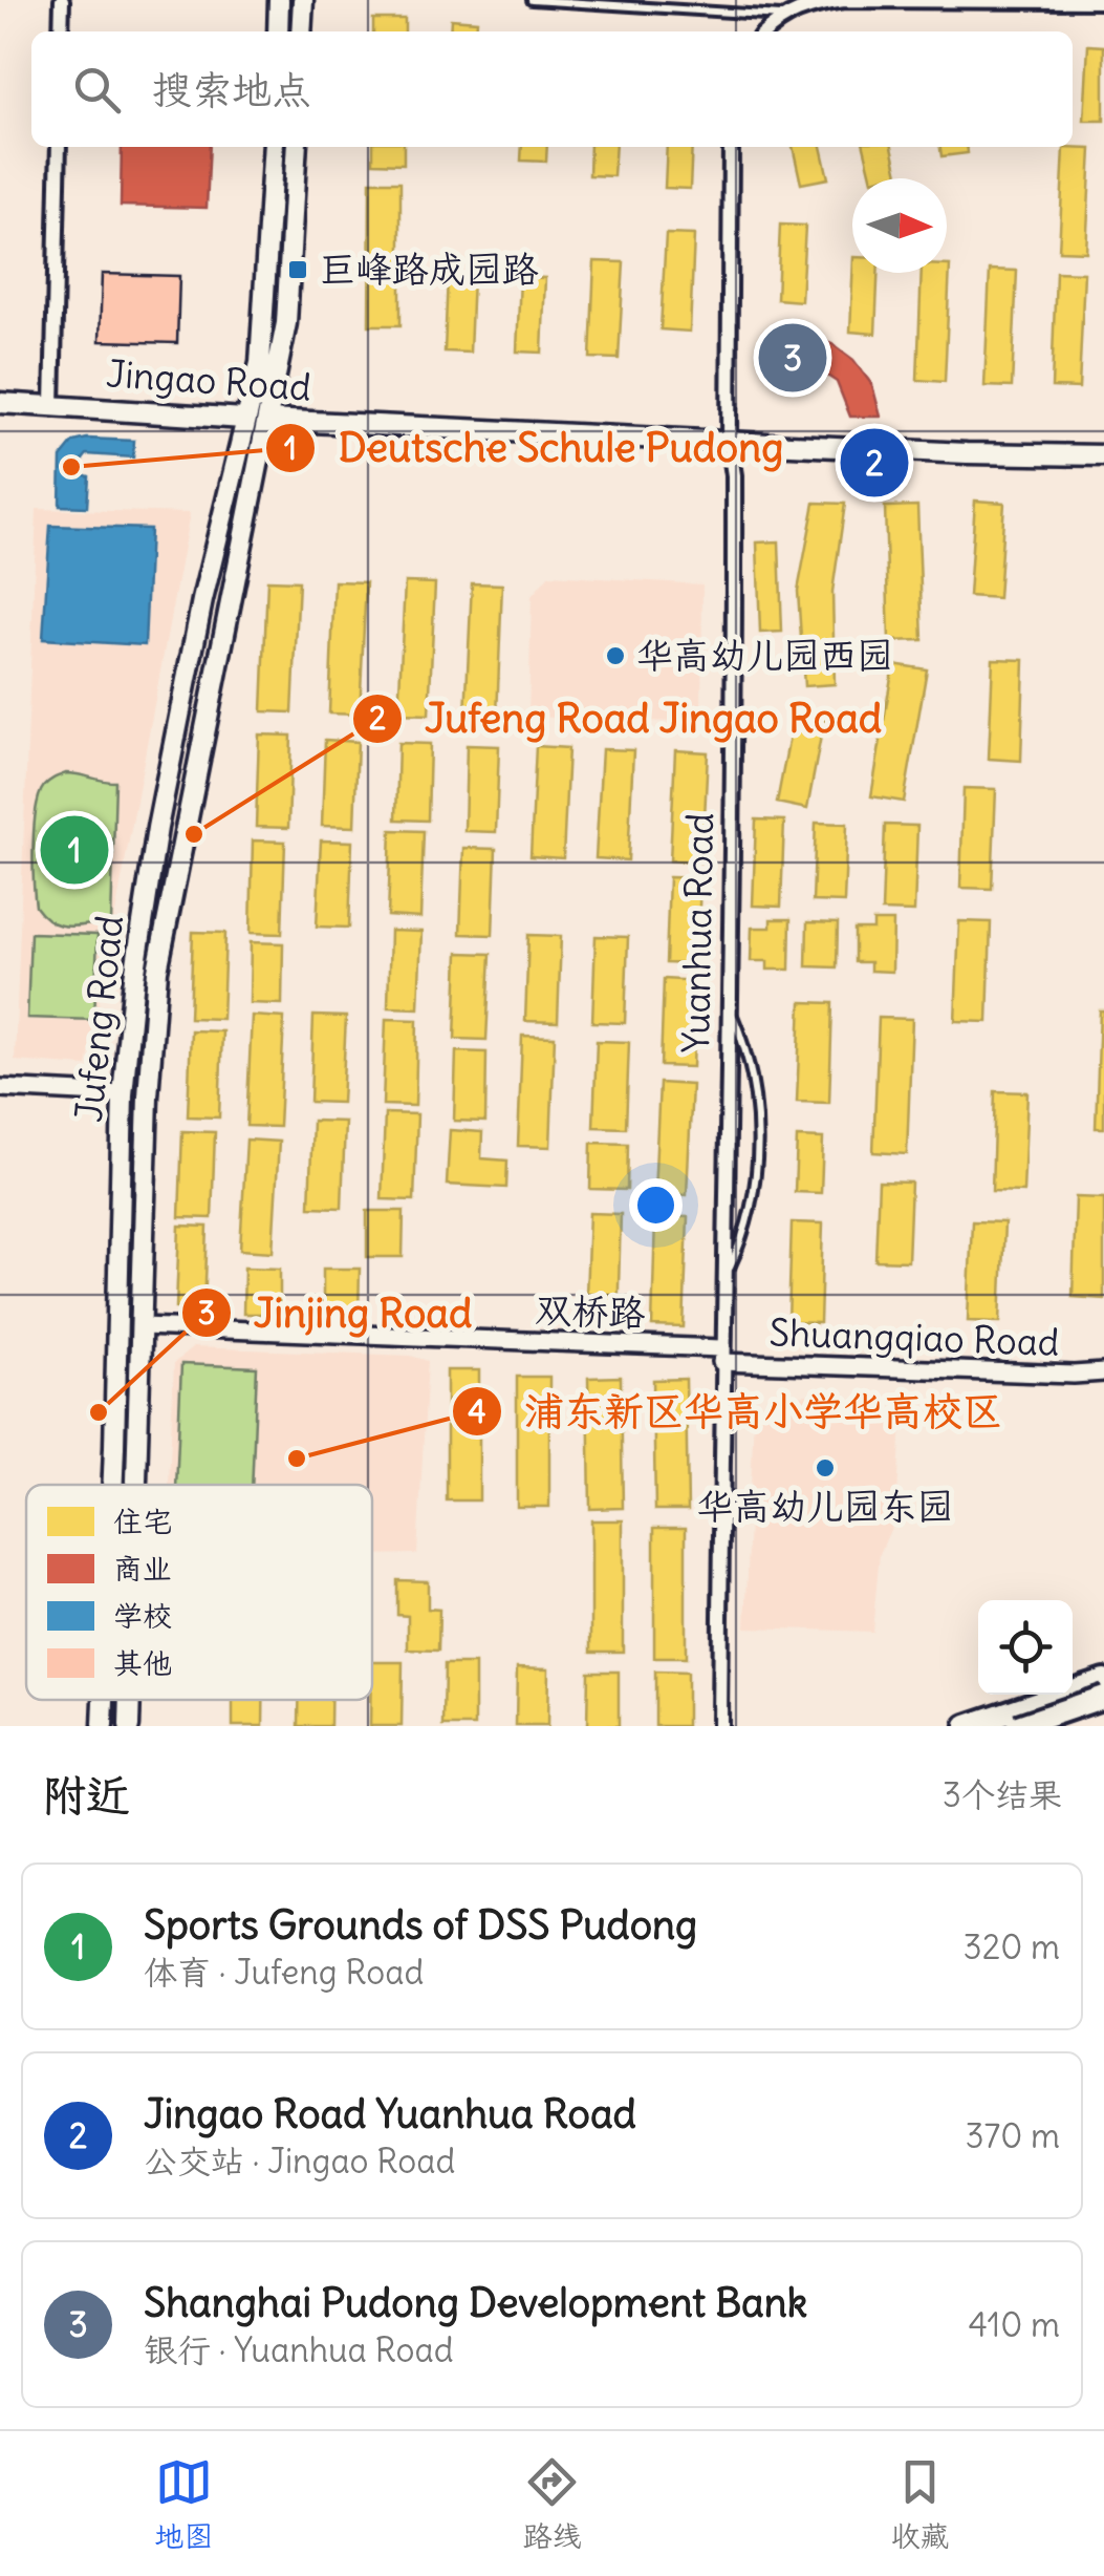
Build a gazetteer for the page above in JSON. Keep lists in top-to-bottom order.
{
  "streets": {
    "main road": ["Jingao Road", "Jufeng Road"],
    "street": ["Yuanhua Road", "双桥路", "Shuangqiao Road"]
  },
  "crossings": [
    ["Jingao Road", "Yuanhua Road"],
    ["Jingao Road", "Jufeng Road"],
    ["Yuanhua Road", "双桥路"],
    ["Yuanhua Road", "Shuangqiao Road"],
    ["Jufeng Road", "双桥路"],
    ["双桥路", "Shuangqiao Road"]
  ],
  "places": {
    "transit": ["巨峰路成园路"],
    "other": [
      "Deutsche Schule Pudong",
      "华高幼儿园西园",
      "Jufeng Road Jingao Road",
      "Jinjing Road",
      "浦东新区华高小学华高校区",
      "华高幼儿园东园"
    ]
  },
  "legend": [
    "住宅",
    "商业",
    "学校",
    "其他"
  ],
  "north": "right",
  "page": {
    "search": "搜索地点",
    "pins": ["3", "2", "1"],
    "heading": ["附近", "3个结果"],
    "list": [
      {
        "mark": "1",
        "name": "Sports Grounds of DSS Pudong",
        "note": "体育 · Jufeng Road",
        "value": "320 m"
      },
      {
        "mark": "2",
        "name": "Jingao Road Yuanhua Road",
        "note": "公交站 · Jingao Road",
        "value": "370 m"
      },
      {
        "mark": "3",
        "name": "Shanghai Pudong Development Bank",
        "note": "银行 · Yuanhua Road",
        "value": "410 m"
      }
    ],
    "nav": ["地图", "路线", "收藏"]
  }
}
